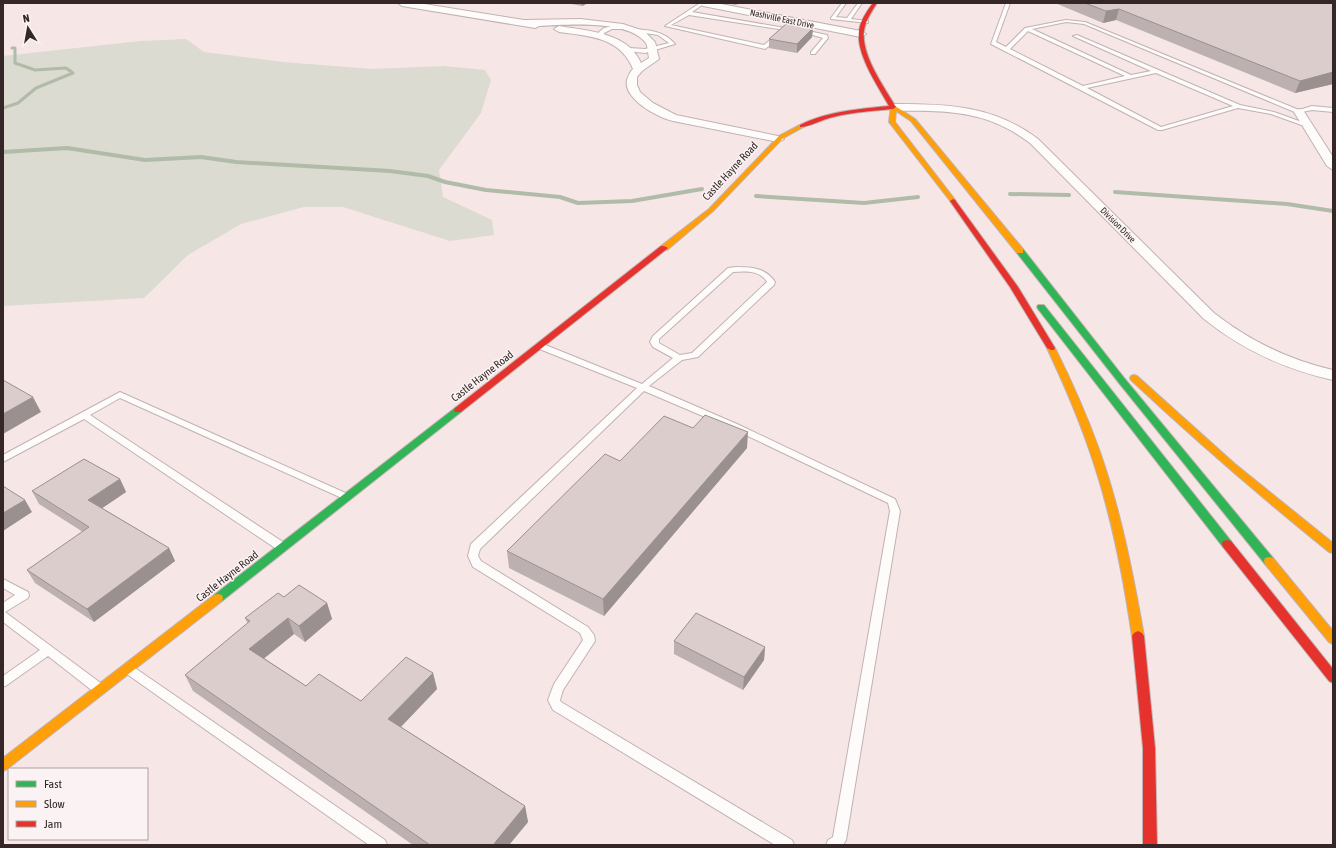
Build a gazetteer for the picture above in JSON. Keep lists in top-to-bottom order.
{
  "streets": {
    "main road": ["Castle Hayne Road"],
    "street": ["Nashville East Drive", "Division Drive"]
  },
  "crossings": [
    ["Castle Hayne Road", "Division Drive"]
  ],
  "legend": ["Fast", "Slow", "Jam"],
  "north": "top"
}
